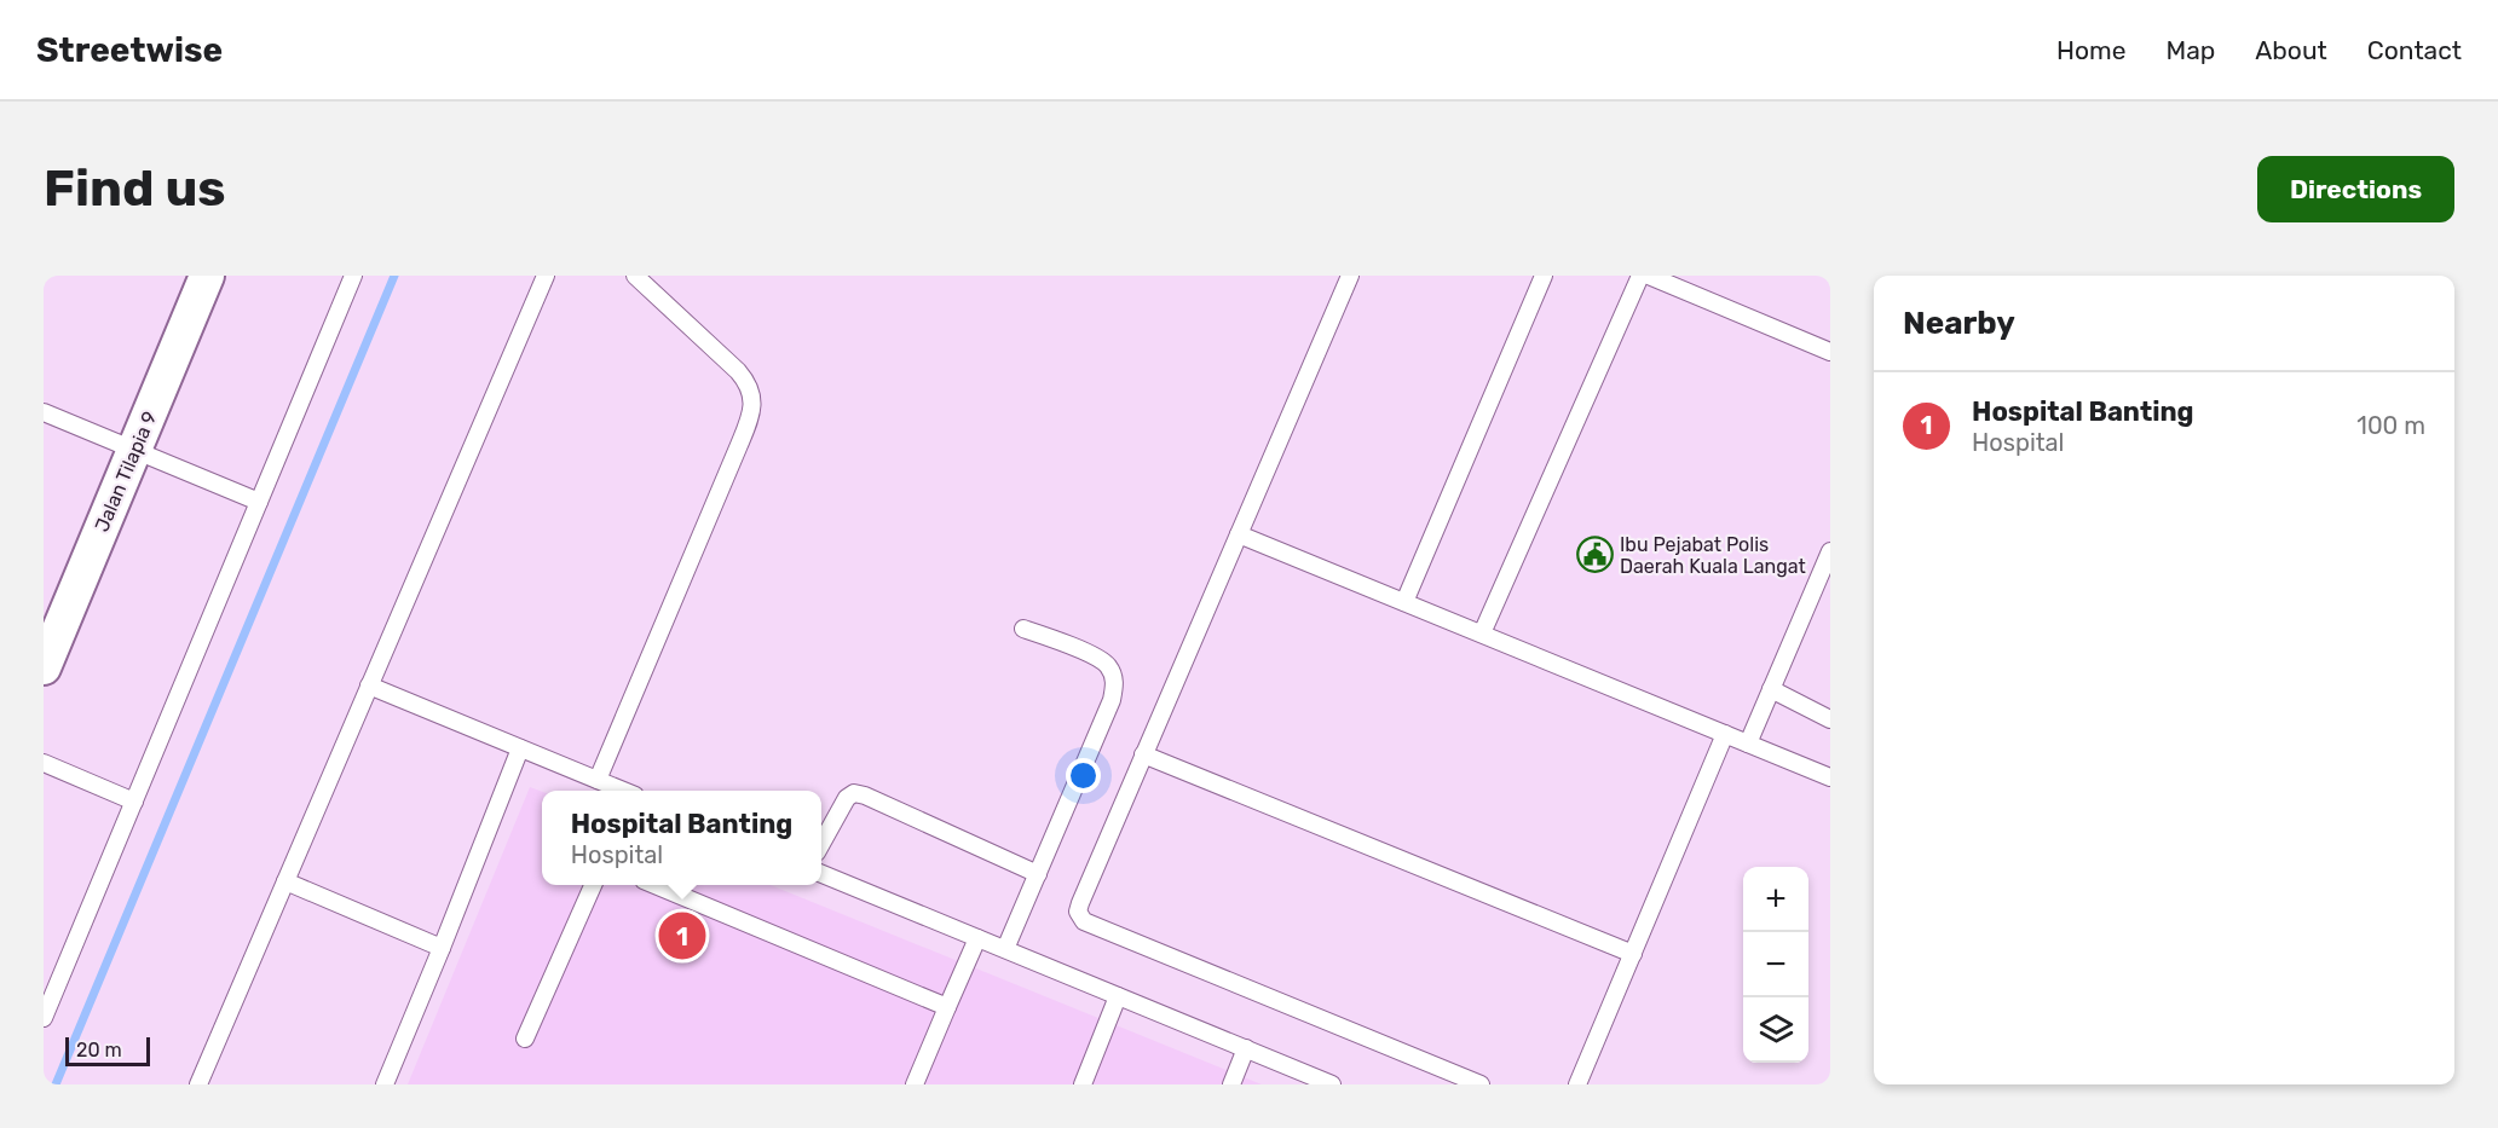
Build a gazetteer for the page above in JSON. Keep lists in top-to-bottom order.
{
  "streets": {
    "street": ["Jalan Tilapia 9"]
  },
  "places": {
    "public building": ["Ibu Pejabat Polis Daerah Kuala Langat"]
  },
  "scale_bar": "20 m",
  "page": {
    "header": "Streetwise",
    "nav": [
      "Home",
      "Map",
      "About",
      "Contact"
    ],
    "buttons": "Directions",
    "title": "Find us",
    "heading": "Nearby",
    "list": [
      {
        "mark": "1",
        "name": "Hospital Banting",
        "note": "Hospital",
        "value": "100 m"
      }
    ],
    "popup": ["Hospital Banting", "Hospital"],
    "map_buttons": ["+", "−"],
    "pins": "1",
    "scale": "20 m"
  }
}
